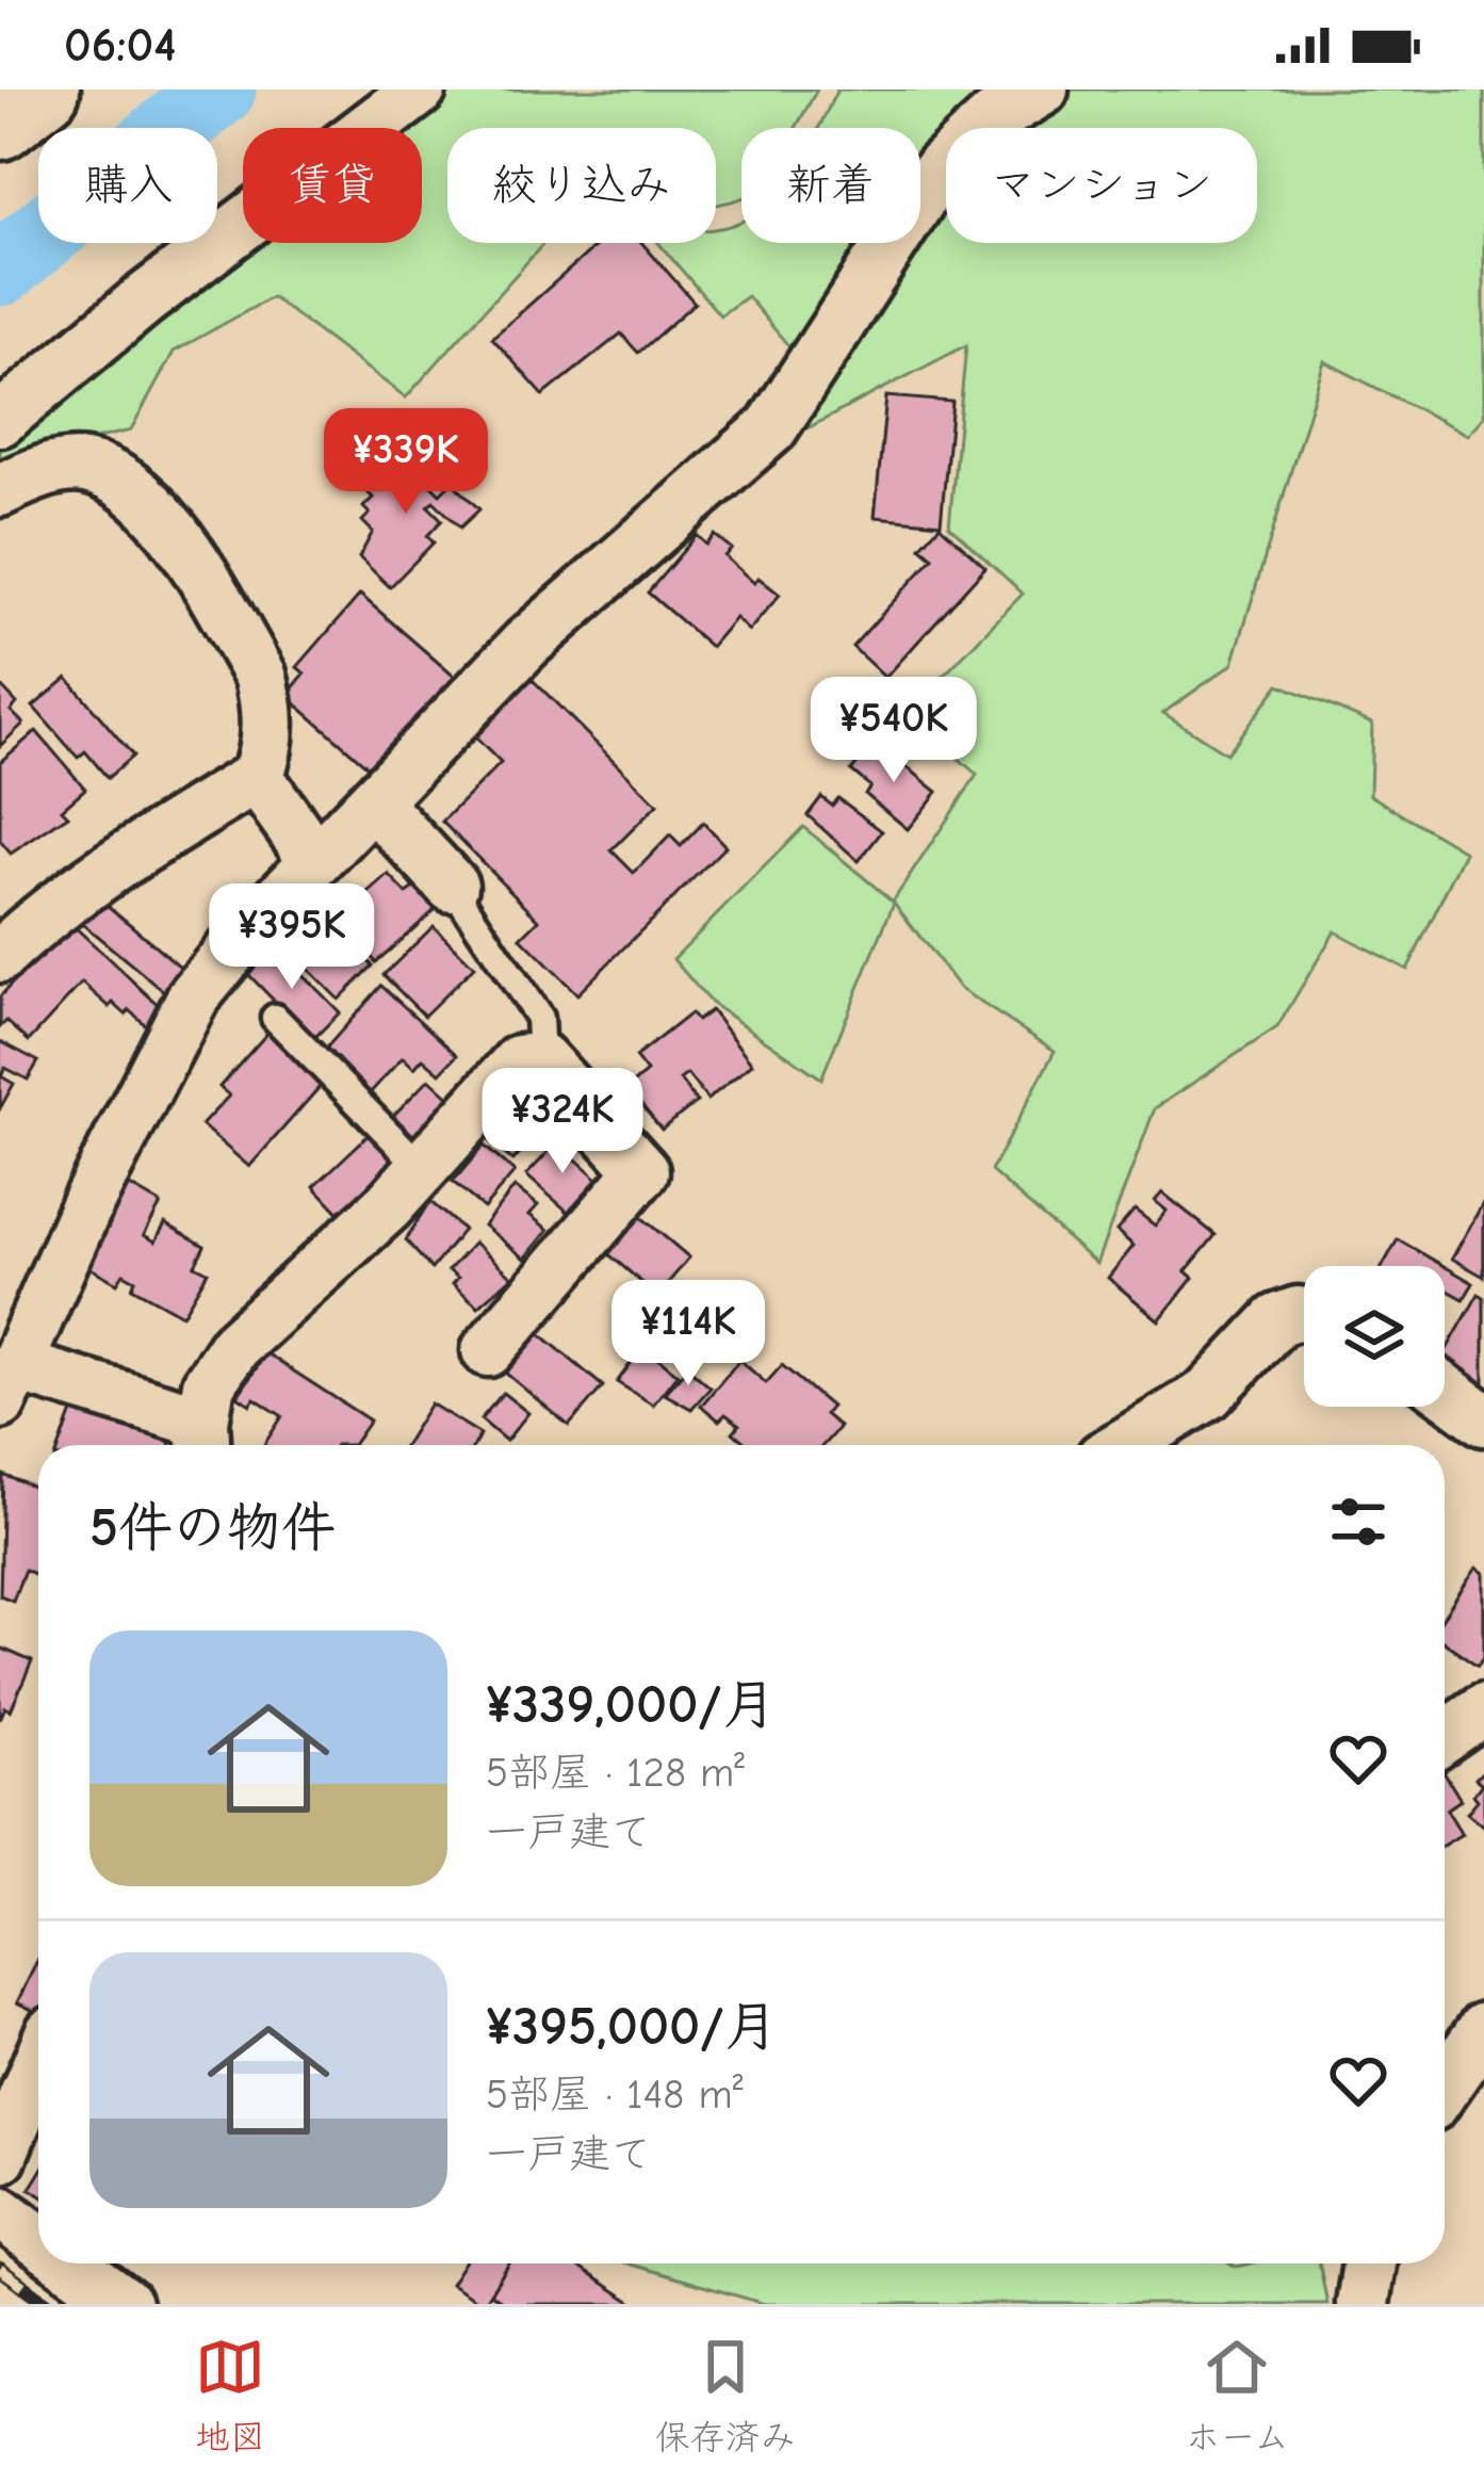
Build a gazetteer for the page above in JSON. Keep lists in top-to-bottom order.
{
  "page": {
    "status": "06:04",
    "chip": [
      "購入",
      "賃貸",
      "絞り込み",
      "新着",
      "マンション"
    ],
    "price": [
      "¥339K",
      "¥540K",
      "¥395K",
      "¥324K",
      "¥114K"
    ],
    "heading": "5件の物件",
    "list": [
      {
        "name": "¥339,000/月",
        "note": "5部屋 · 128 m² · 一戸建て"
      },
      {
        "name": "¥395,000/月",
        "note": "5部屋 · 148 m² · 一戸建て"
      }
    ],
    "tabs": ["地図", "保存済み", "ホーム"]
  }
}
